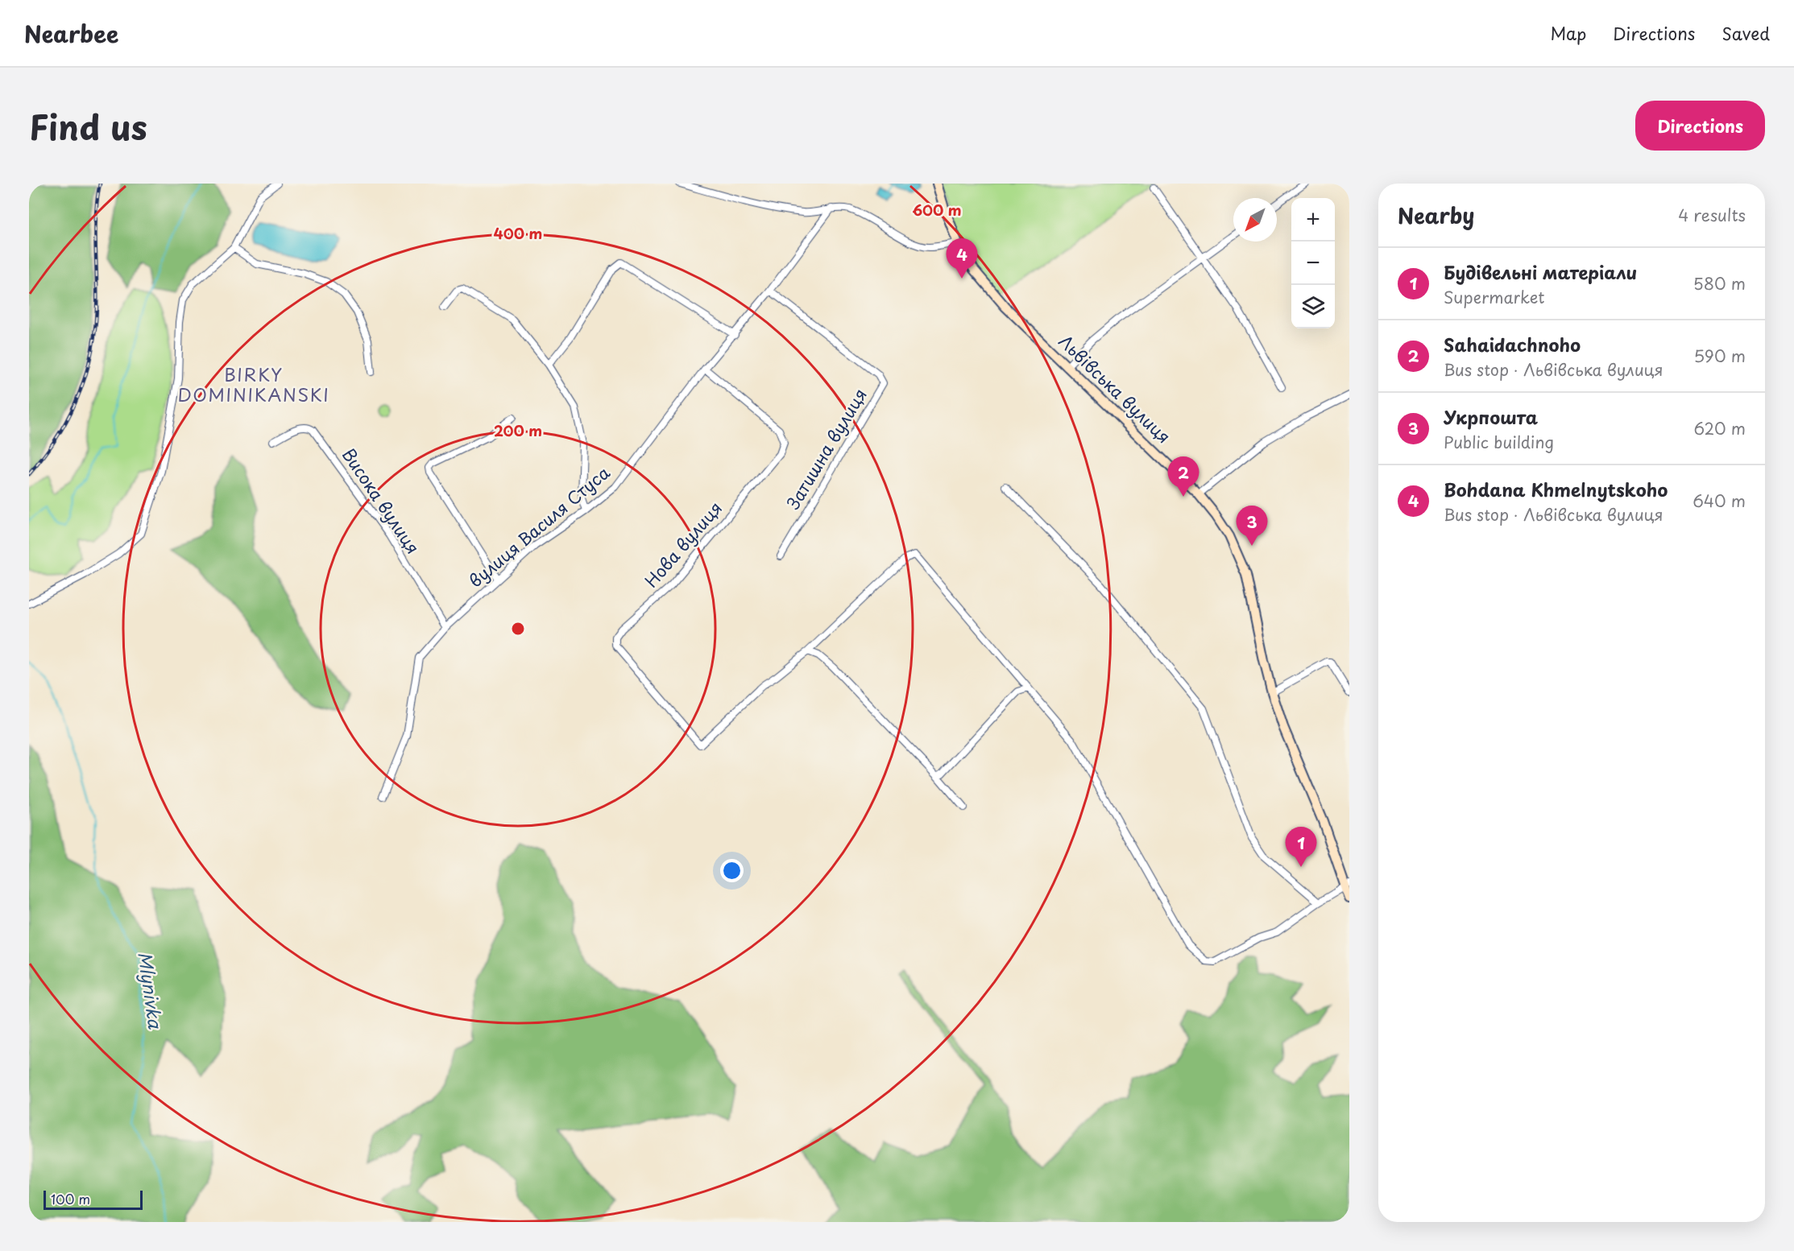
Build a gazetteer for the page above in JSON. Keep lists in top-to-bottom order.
{
  "streets": {
    "main road": ["Львівська вулиця"],
    "street": [
      "Затишна вулиця",
      "Висока вулиця",
      "вулиця Василя Стуса",
      "Нова вулиця"
    ]
  },
  "crossings": [
    ["Затишна вулиця", "вулиця Василя Стуса"],
    ["Висока вулиця", "вулиця Василя Стуса"],
    ["вулиця Василя Стуса", "Нова вулиця"]
  ],
  "districts": ["BIRKY DOMINIKANSKI"],
  "water": ["Mlynivka"],
  "scale_bar": "100 m",
  "north": "bottom left",
  "page": {
    "header": "Nearbee",
    "nav": ["Map", "Directions", "Saved"],
    "title": "Find us",
    "buttons": "Directions",
    "heading": ["Nearby", "4 results"],
    "map_buttons": ["+", "−"],
    "pins": [
      "4",
      "2",
      "3",
      "1"
    ],
    "list": [
      {
        "mark": "1",
        "name": "Будівельні матеріали",
        "note": "Supermarket",
        "value": "580 m"
      },
      {
        "mark": "2",
        "name": "Sahaidachnoho",
        "note": "Bus stop · Львівська вулиця",
        "value": "590 m"
      },
      {
        "mark": "3",
        "name": "Укрпошта",
        "note": "Public building",
        "value": "620 m"
      },
      {
        "mark": "4",
        "name": "Bohdana Khmelnytskoho",
        "note": "Bus stop · Львівська вулиця",
        "value": "640 m"
      }
    ],
    "scale": "100 m"
  },
  "rings": ["600 m", "400 m", "200 m"]
}
